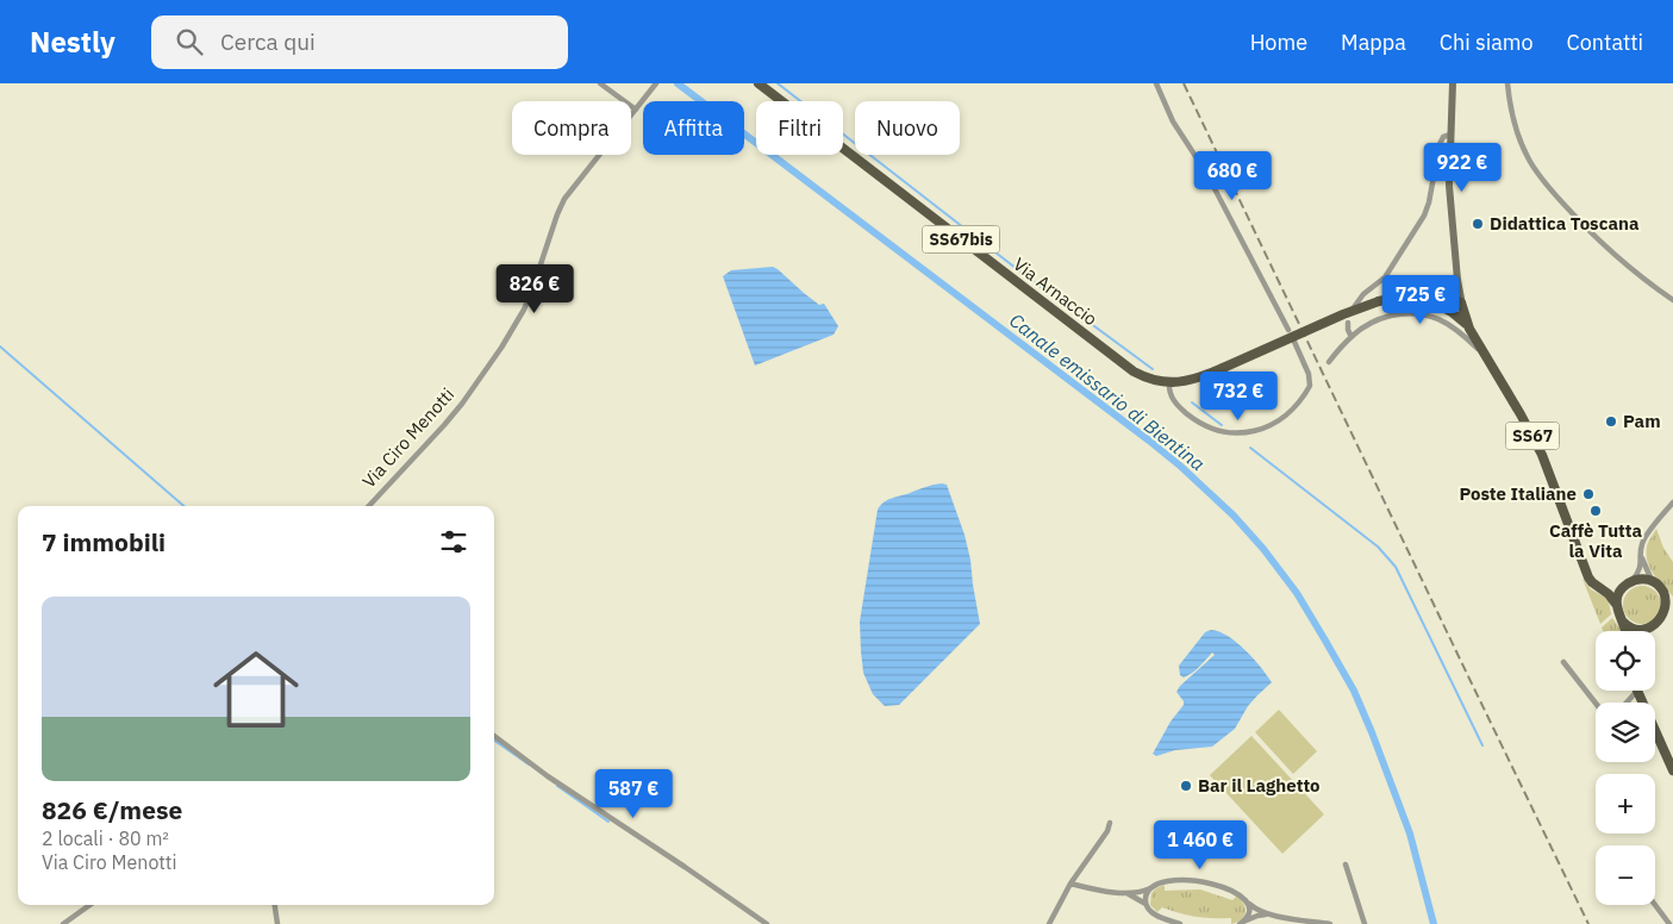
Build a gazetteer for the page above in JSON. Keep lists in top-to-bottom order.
{
  "streets": {
    "main road": ["SS67bis", "Via Arnaccio", "SS67"],
    "street": ["Via Ciro Menotti"]
  },
  "crossings": [
    ["Via Arnaccio", "SS67"]
  ],
  "water": ["Canale emissario di Bientina"],
  "places": [
    "Didattica Toscana",
    "Pam",
    "Poste Italiane",
    "Caffè Tutta la Vita",
    "Bar il Laghetto"
  ],
  "page": {
    "header": "Nestly",
    "search": "Cerca qui",
    "nav": [
      "Home",
      "Mappa",
      "Chi siamo",
      "Contatti"
    ],
    "chip": [
      "Compra",
      "Affitta",
      "Filtri",
      "Nuovo"
    ],
    "price": [
      "922 €",
      "680 €",
      "826 €",
      "725 €",
      "732 €",
      "587 €",
      "1 460 €"
    ],
    "heading": "7 immobili",
    "list": [
      {
        "name": "826 €/mese",
        "note": "2 locali · 80 m² · Via Ciro Menotti"
      }
    ],
    "map_buttons": ["+", "−"]
  }
}
